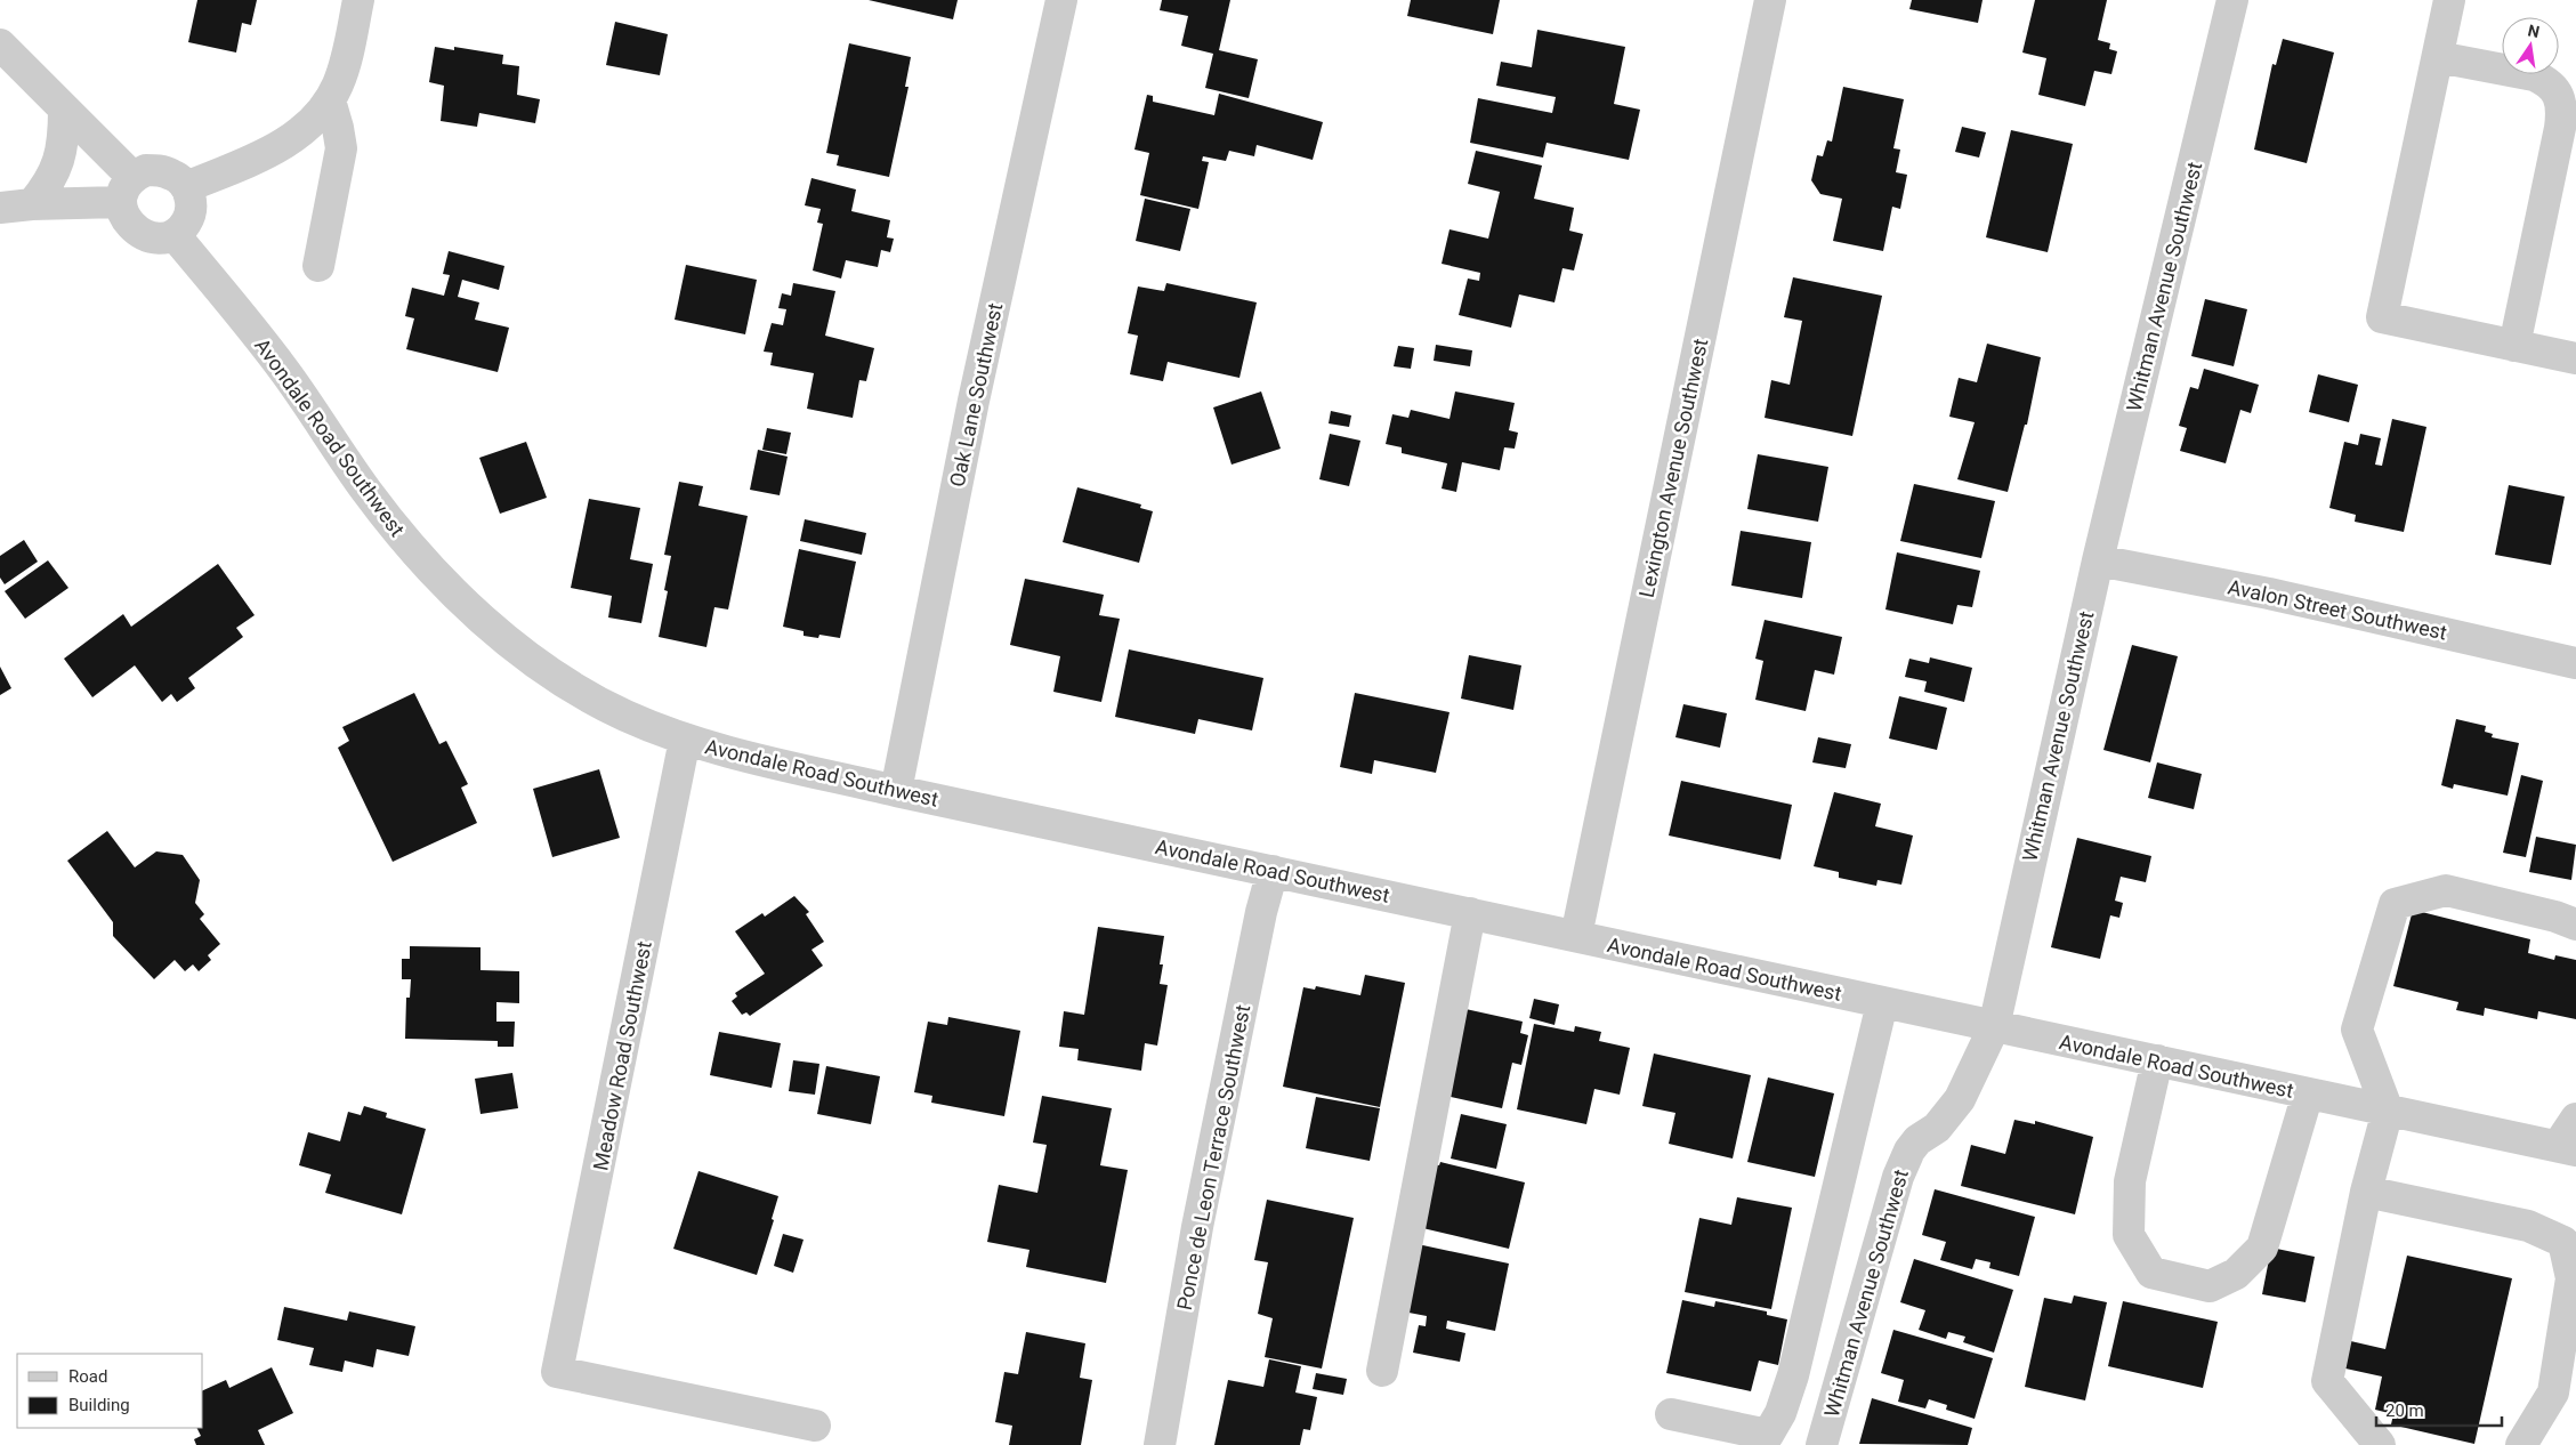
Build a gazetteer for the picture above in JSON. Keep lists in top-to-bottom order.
{
  "streets": {
    "street": [
      "Whitman Avenue Southwest",
      "Oak Lane Southwest",
      "Avondale Road Southwest",
      "Lexington Avenue Southwest",
      "Avalon Street Southwest",
      "Meadow Road Southwest",
      "Ponce de Leon Terrace Southwest"
    ]
  },
  "crossings": [
    ["Whitman Avenue Southwest", "Avondale Road Southwest"],
    ["Whitman Avenue Southwest", "Avalon Street Southwest"],
    ["Oak Lane Southwest", "Avondale Road Southwest"],
    ["Avondale Road Southwest", "Lexington Avenue Southwest"],
    ["Avondale Road Southwest", "Meadow Road Southwest"],
    ["Avondale Road Southwest", "Ponce de Leon Terrace Southwest"]
  ],
  "legend": ["Road", "Building"],
  "scale_bar": "20 m",
  "north": "top"
}
